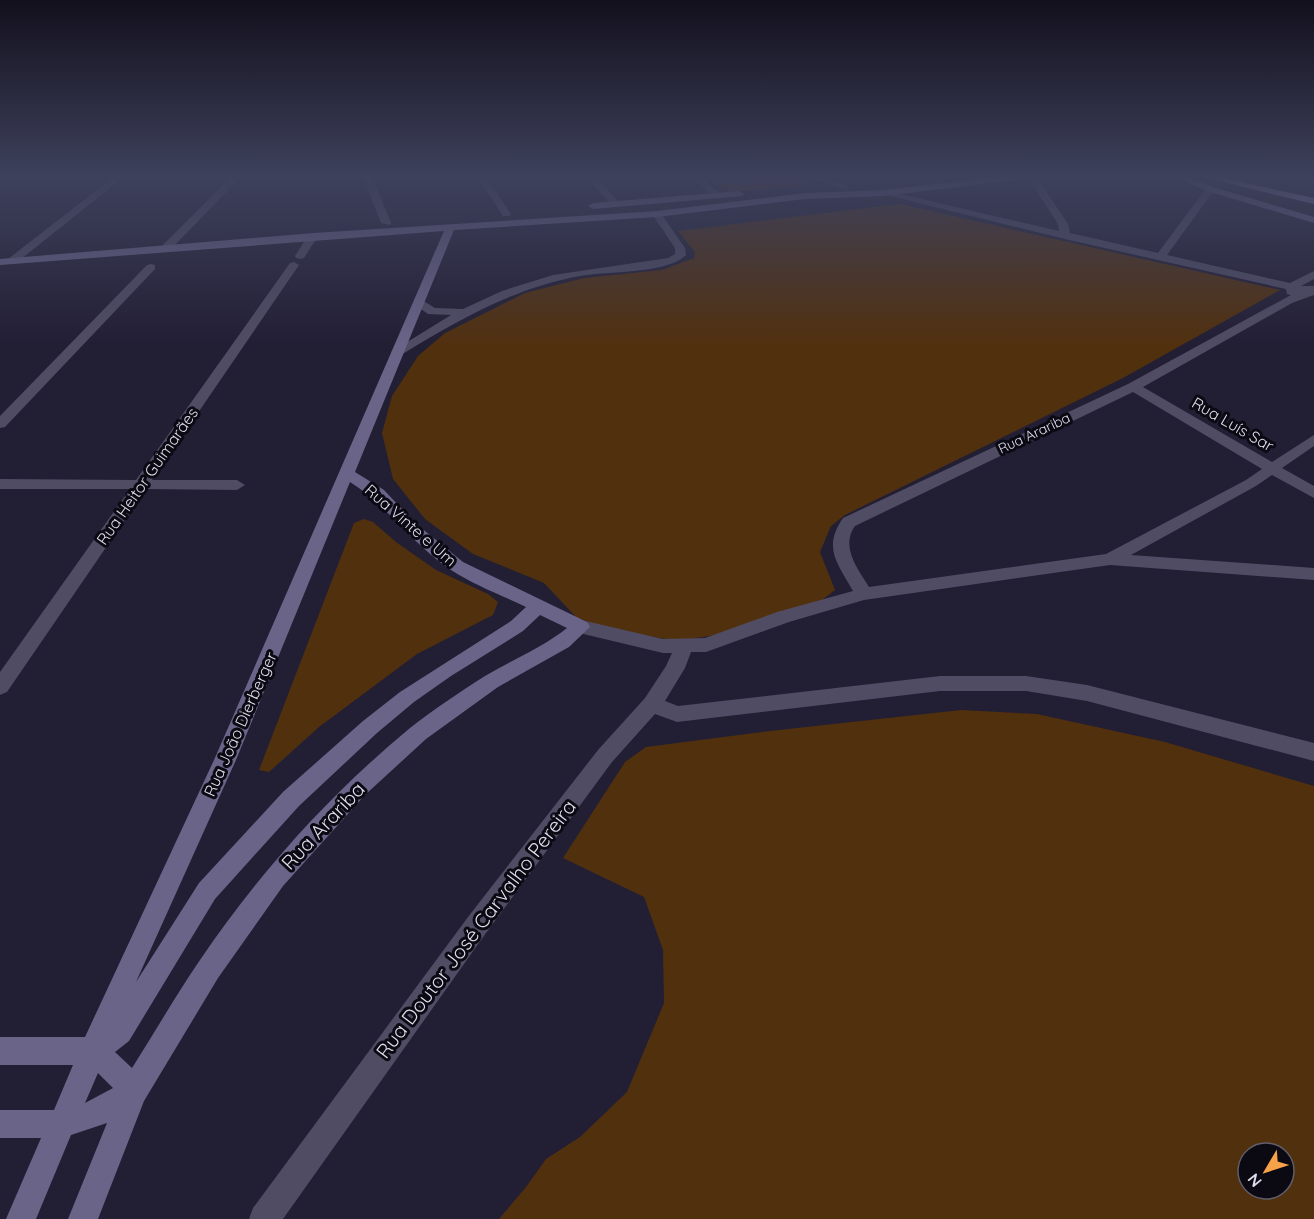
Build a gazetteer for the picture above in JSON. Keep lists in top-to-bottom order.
{
  "streets": {
    "main road": ["Rua Arariba", "Rua Vinte e Um", "Rua João Dierberger"],
    "street": ["Rua Luís Sar", "Rua Heitor Guimarães", "Rua Doutor José Carvalho Pereira"]
  },
  "crossings": [
    ["Rua Luís Sar", "Rua Arariba"],
    ["Rua Arariba", "Rua Vinte e Um"],
    ["Rua Vinte e Um", "Rua João Dierberger"]
  ],
  "north": "bottom left"
}
